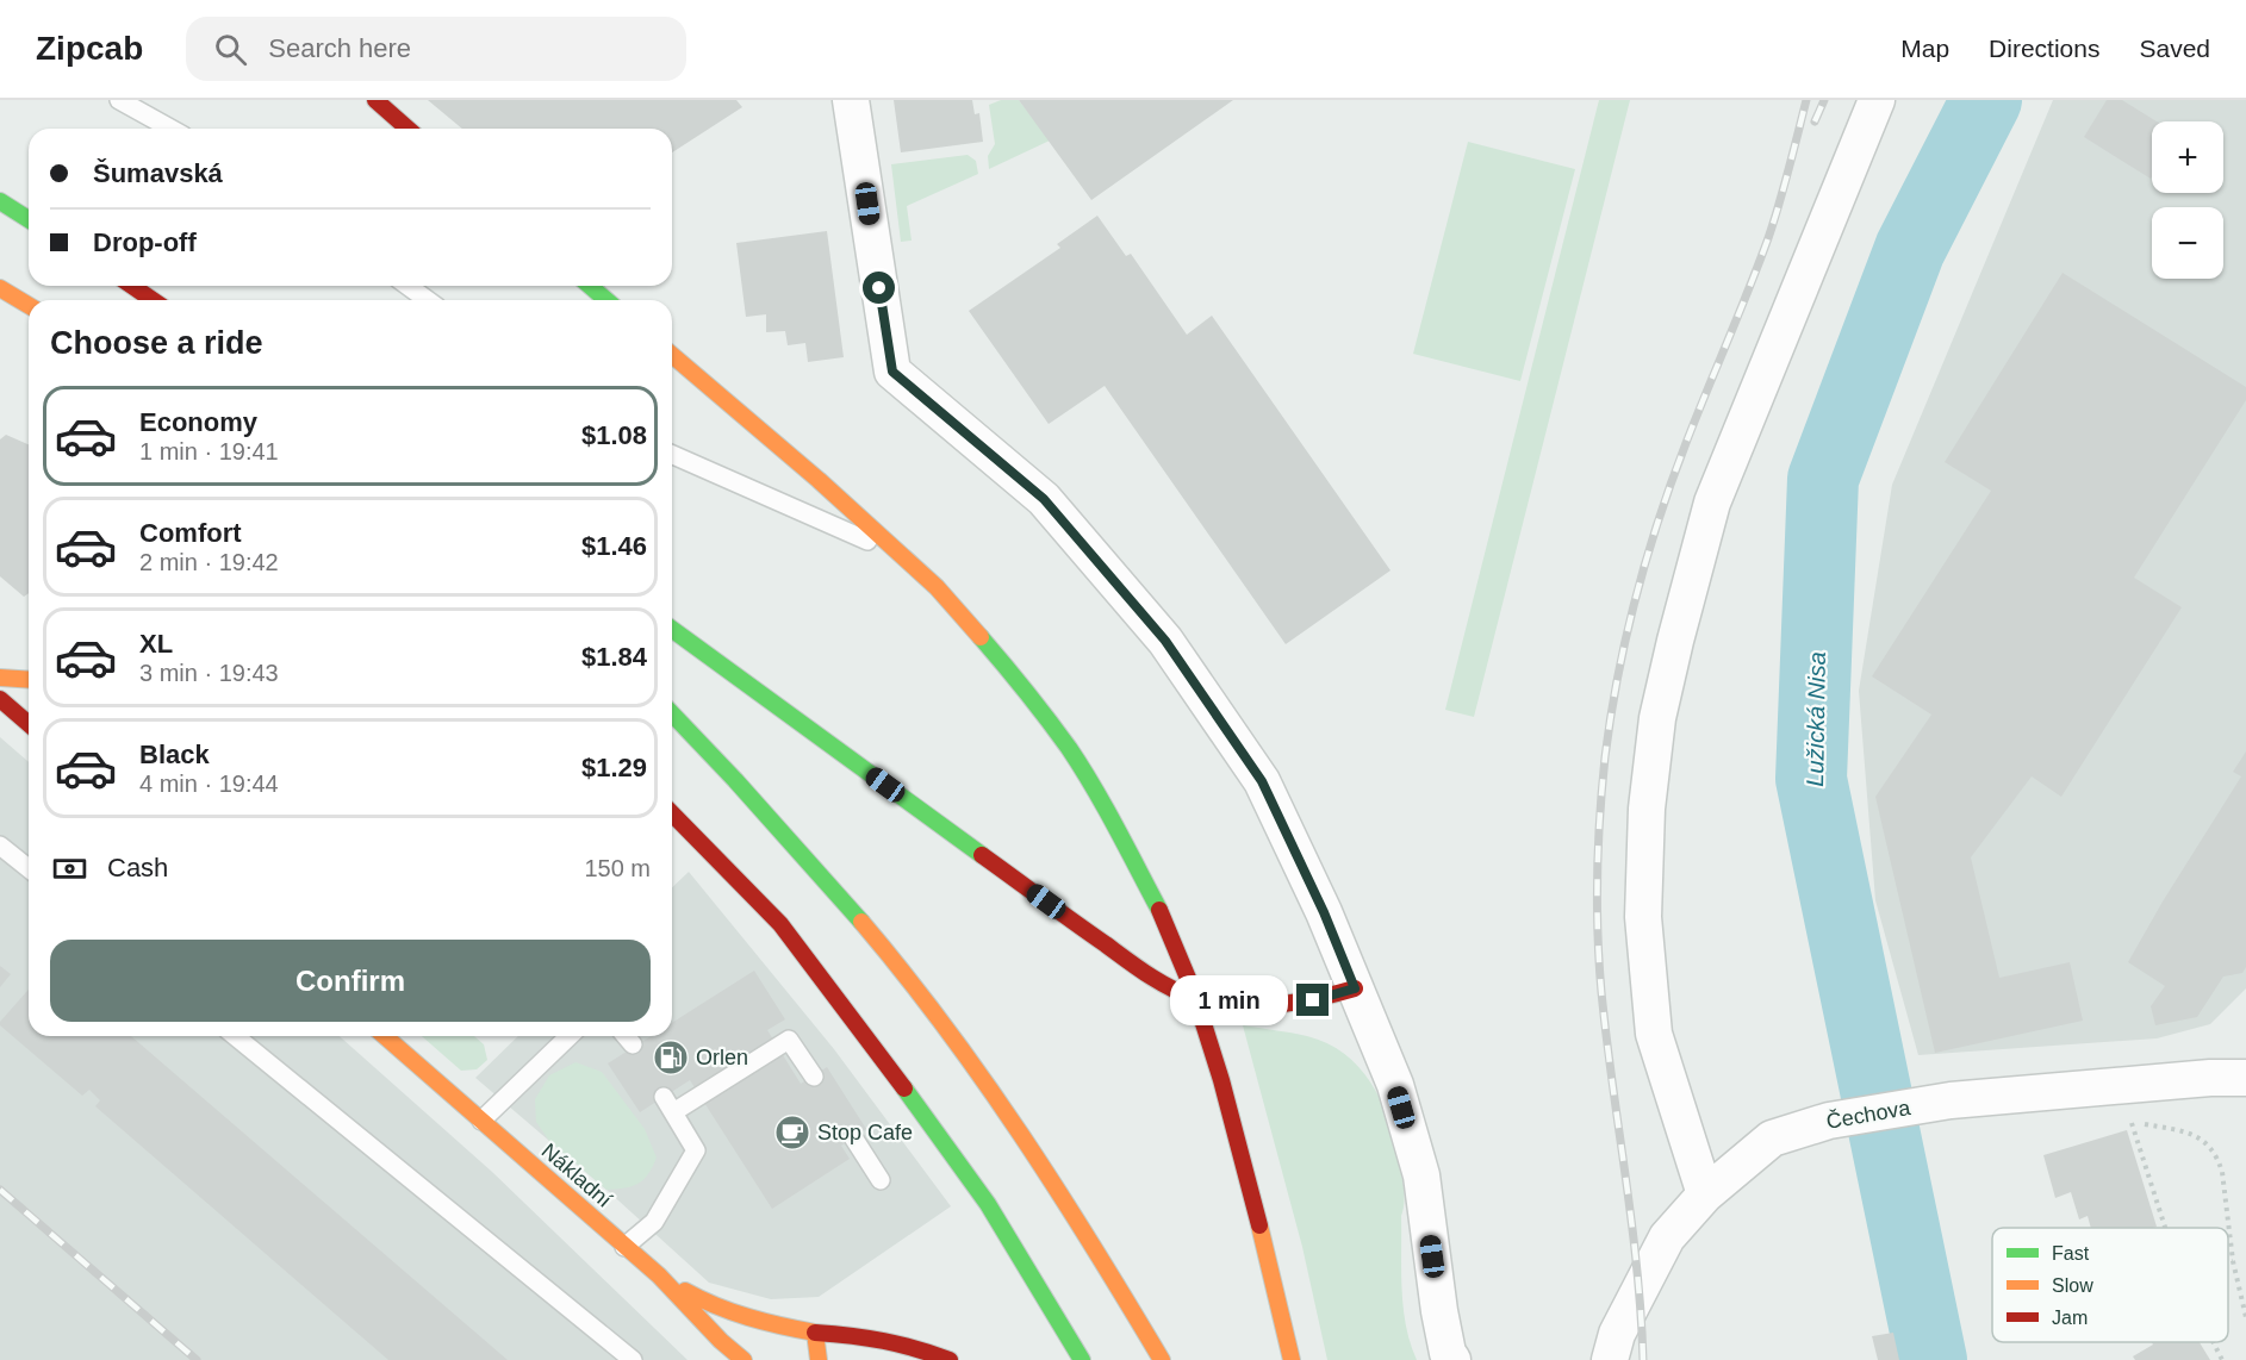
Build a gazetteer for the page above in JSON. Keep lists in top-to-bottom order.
{
  "streets": {
    "main road": ["Nákladní"],
    "street": ["Čechova"]
  },
  "water": ["Lužická Nisa"],
  "places": {
    "fuel station": ["Orlen"],
    "cafe": ["Stop Cafe"]
  },
  "legend": ["Fast", "Slow", "Jam"],
  "page": {
    "header": "Zipcab",
    "search": "Search here",
    "nav": ["Map", "Directions", "Saved"],
    "map_buttons": ["+", "−"],
    "banner": ["Šumavská", "Drop-off"],
    "heading": "Choose a ride",
    "list": [
      {
        "name": "Economy",
        "note": "1 min · 19:41",
        "value": "$1.08"
      },
      {
        "name": "Comfort",
        "note": "2 min · 19:42",
        "value": "$1.46"
      },
      {
        "name": "XL",
        "note": "3 min · 19:43",
        "value": "$1.84"
      },
      {
        "name": "Black",
        "note": "4 min · 19:44",
        "value": "$1.29"
      }
    ],
    "pay": ["Cash", "150 m"],
    "buttons": "Confirm",
    "bubble": "1 min"
  }
}
